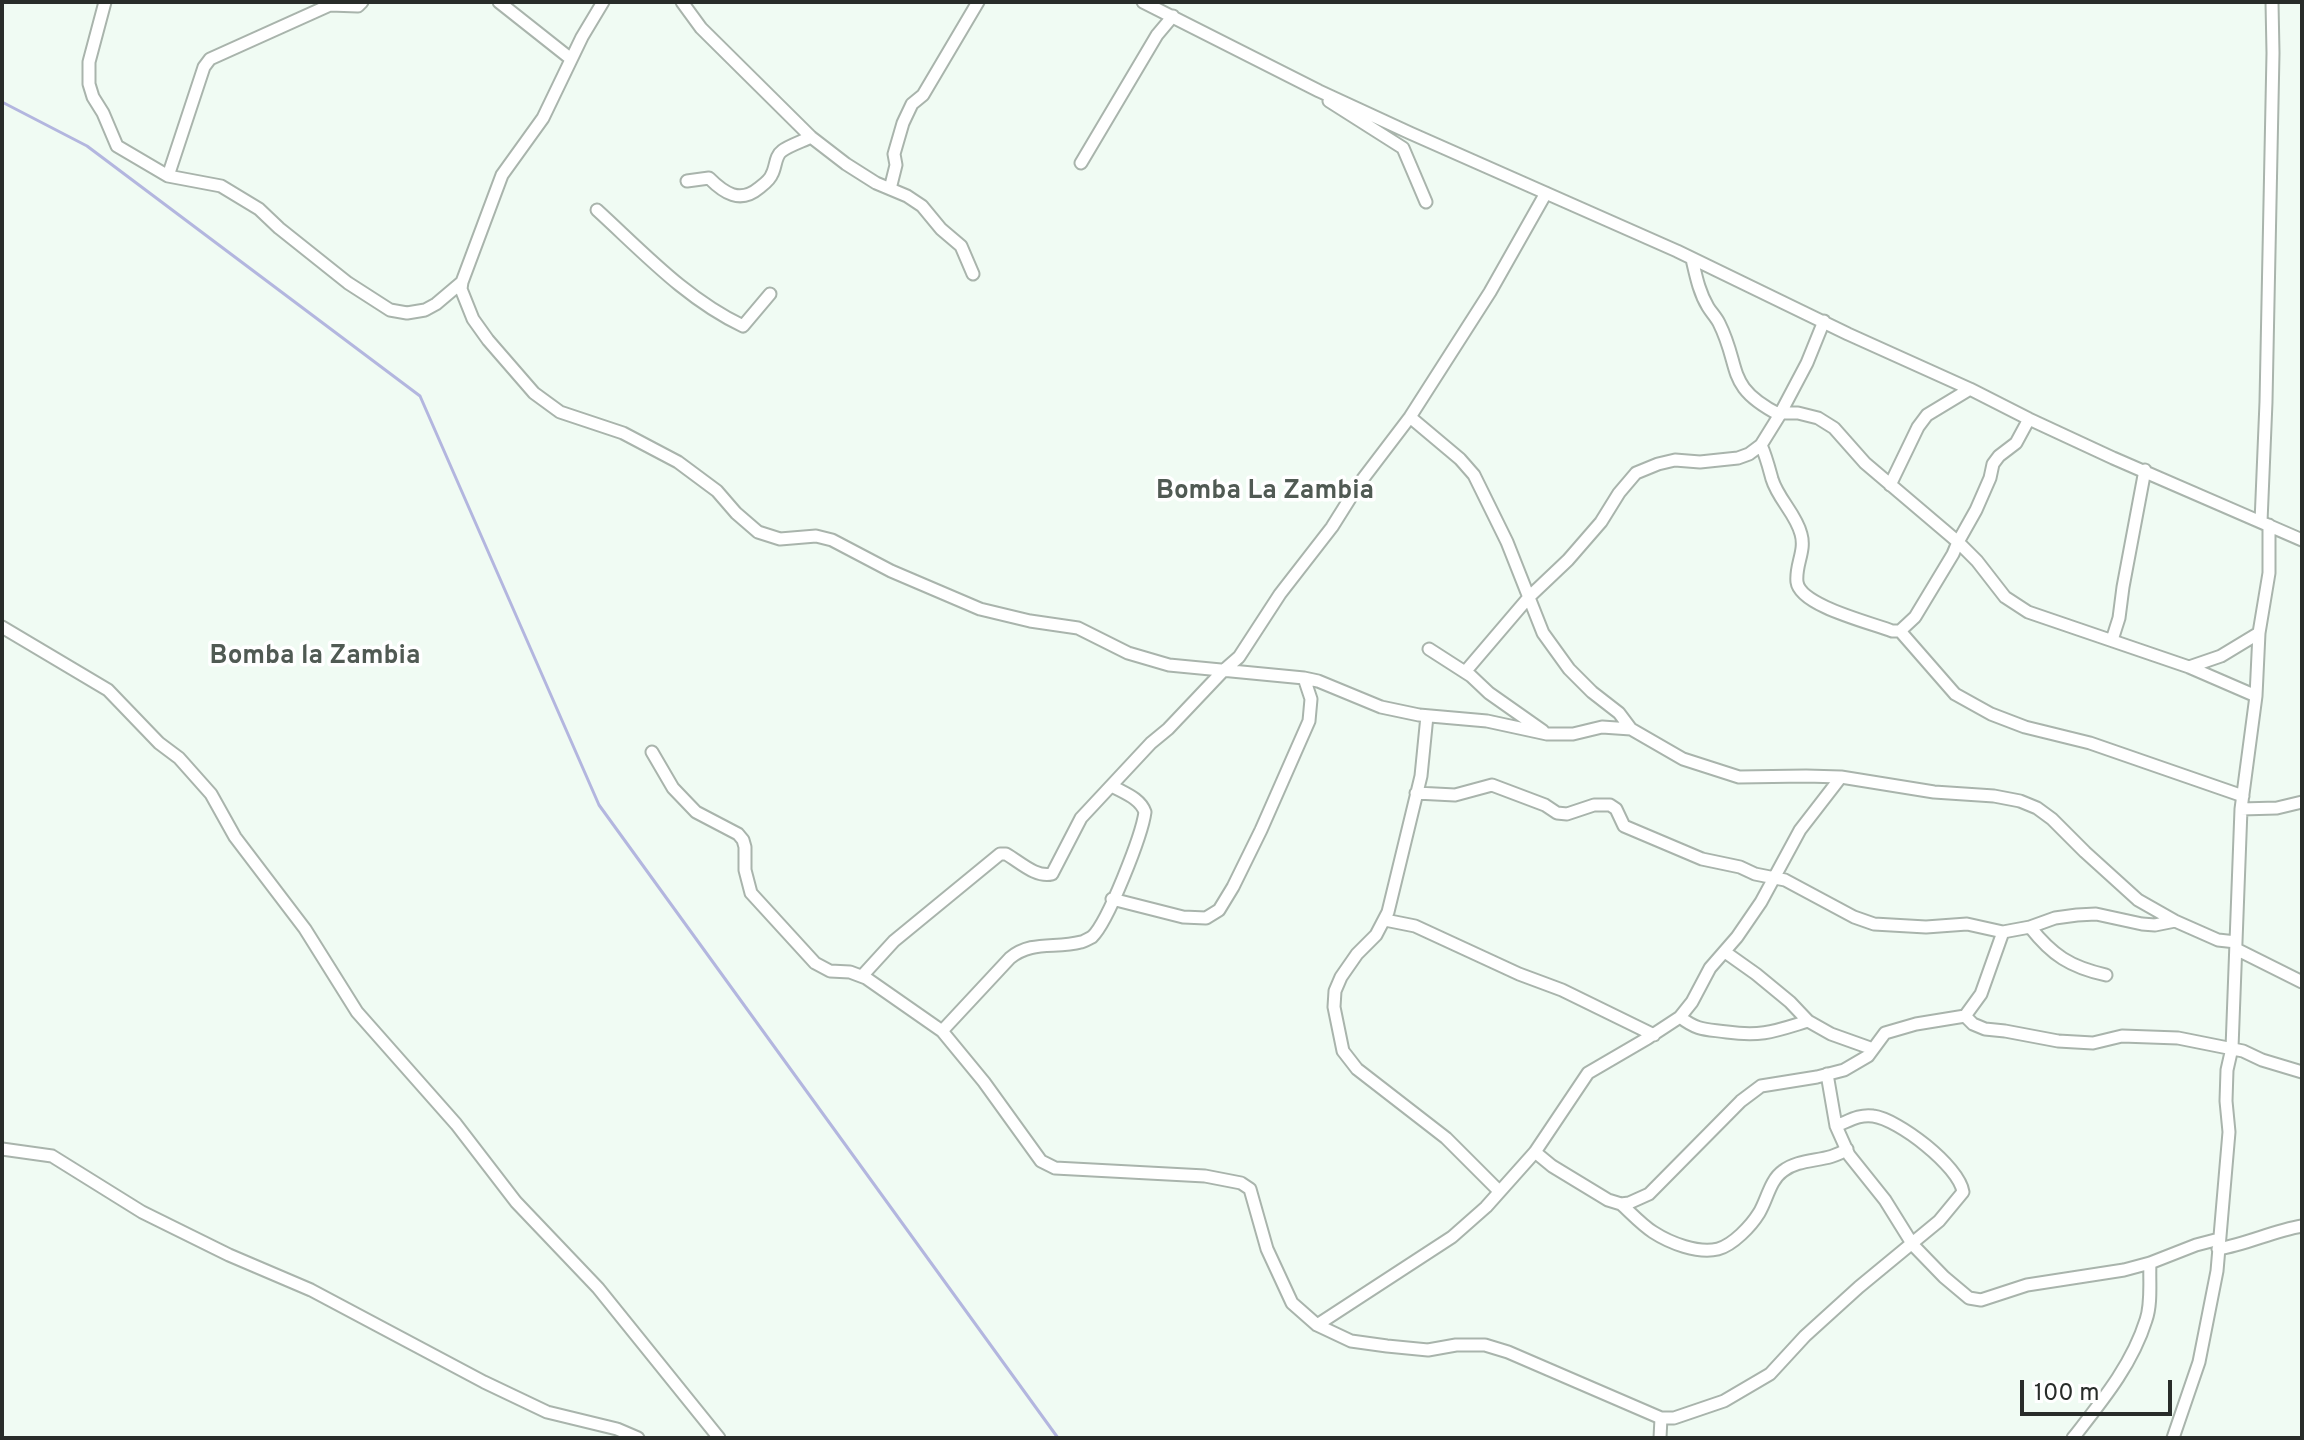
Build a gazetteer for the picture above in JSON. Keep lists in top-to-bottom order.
{
  "districts": ["Bomba La Zambia", "Bomba la Zambia"],
  "scale_bar": "100 m"
}
